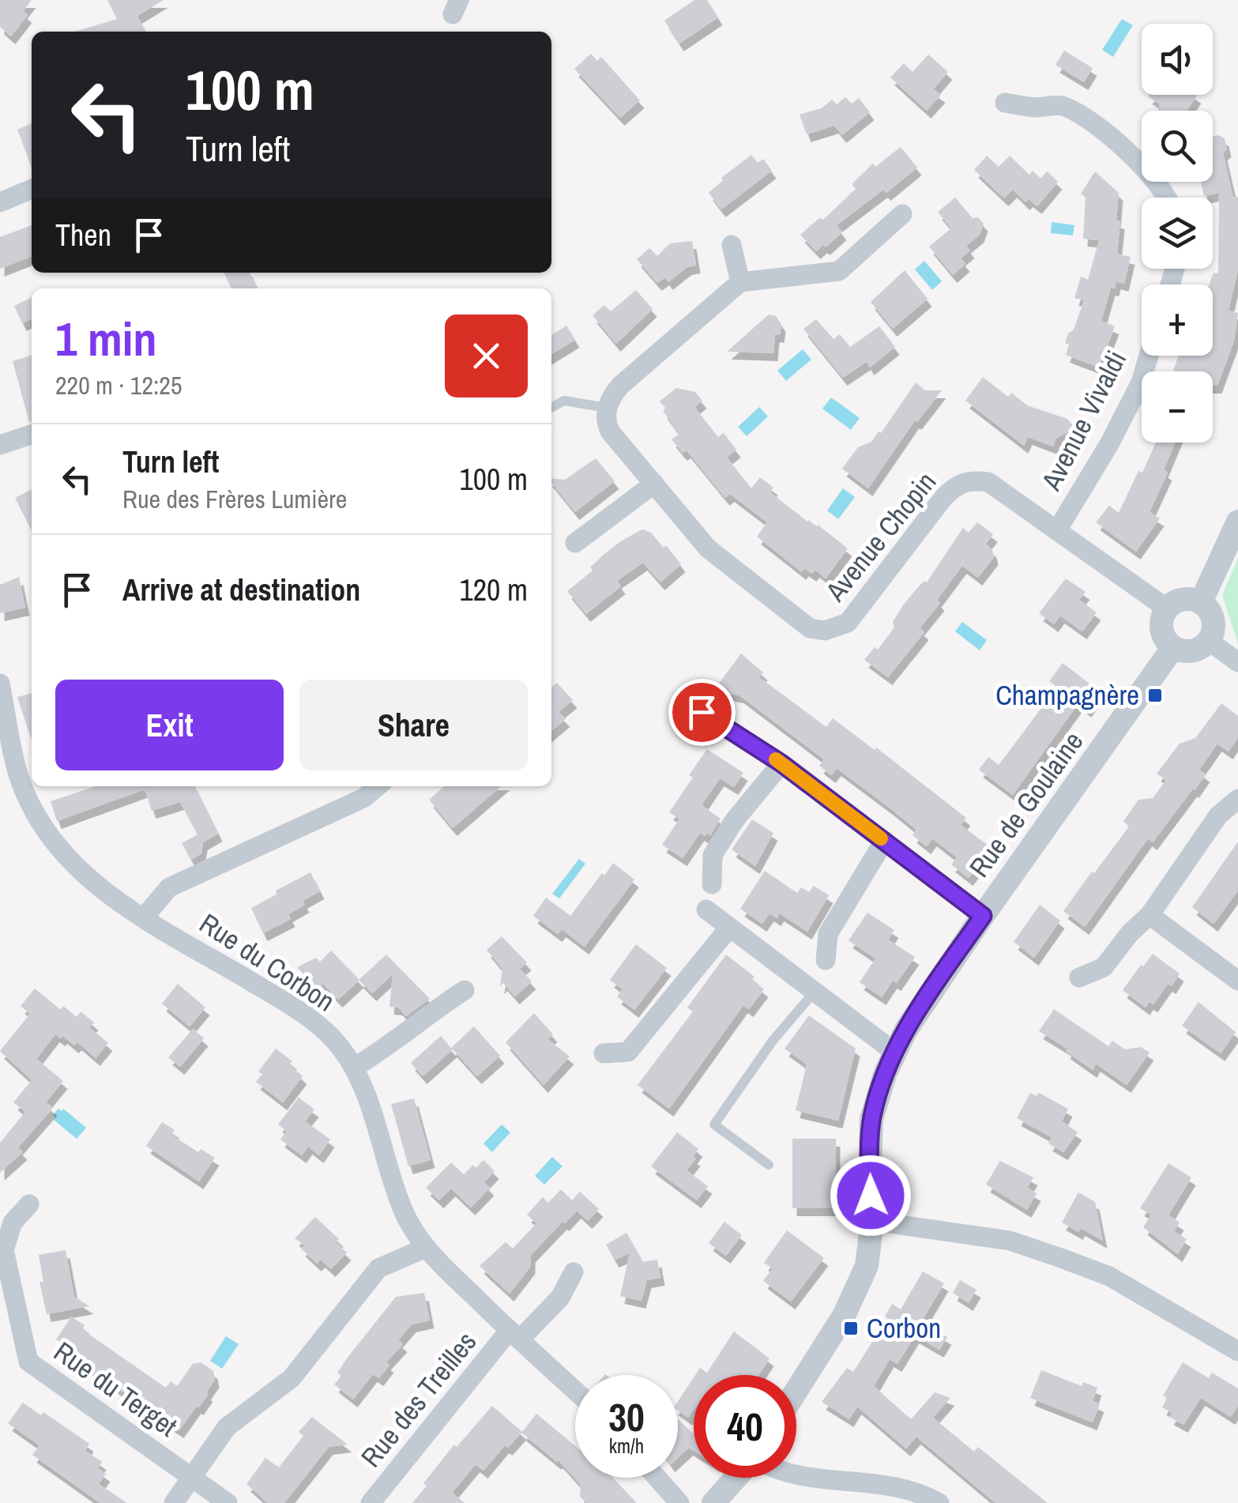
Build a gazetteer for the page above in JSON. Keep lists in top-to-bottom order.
{
  "streets": {
    "street": [
      "Avenue Vivaldi",
      "Avenue Chopin",
      "Rue de Goulaine",
      "Rue du Corbon",
      "Rue du Terget",
      "Rue des Treilles"
    ]
  },
  "crossings": [
    ["Avenue Vivaldi", "Avenue Chopin"],
    ["Avenue Chopin", "Rue de Goulaine"],
    ["Rue du Corbon", "Rue des Treilles"]
  ],
  "places": {
    "transit": ["Champagnère", "Corbon"]
  },
  "page": {
    "map_buttons": ["+", "−"],
    "turn": ["100 m", "Turn left"],
    "then": "Then",
    "heading": ["1 min", "220 m · 12:25"],
    "list": [
      {
        "name": "Turn left",
        "note": "Rue des Frères Lumière",
        "value": "100 m"
      },
      {
        "name": "Arrive at destination",
        "value": "120 m"
      }
    ],
    "buttons": ["Exit", "Share"],
    "speed": "30 km/h",
    "limit": "40"
  }
}
